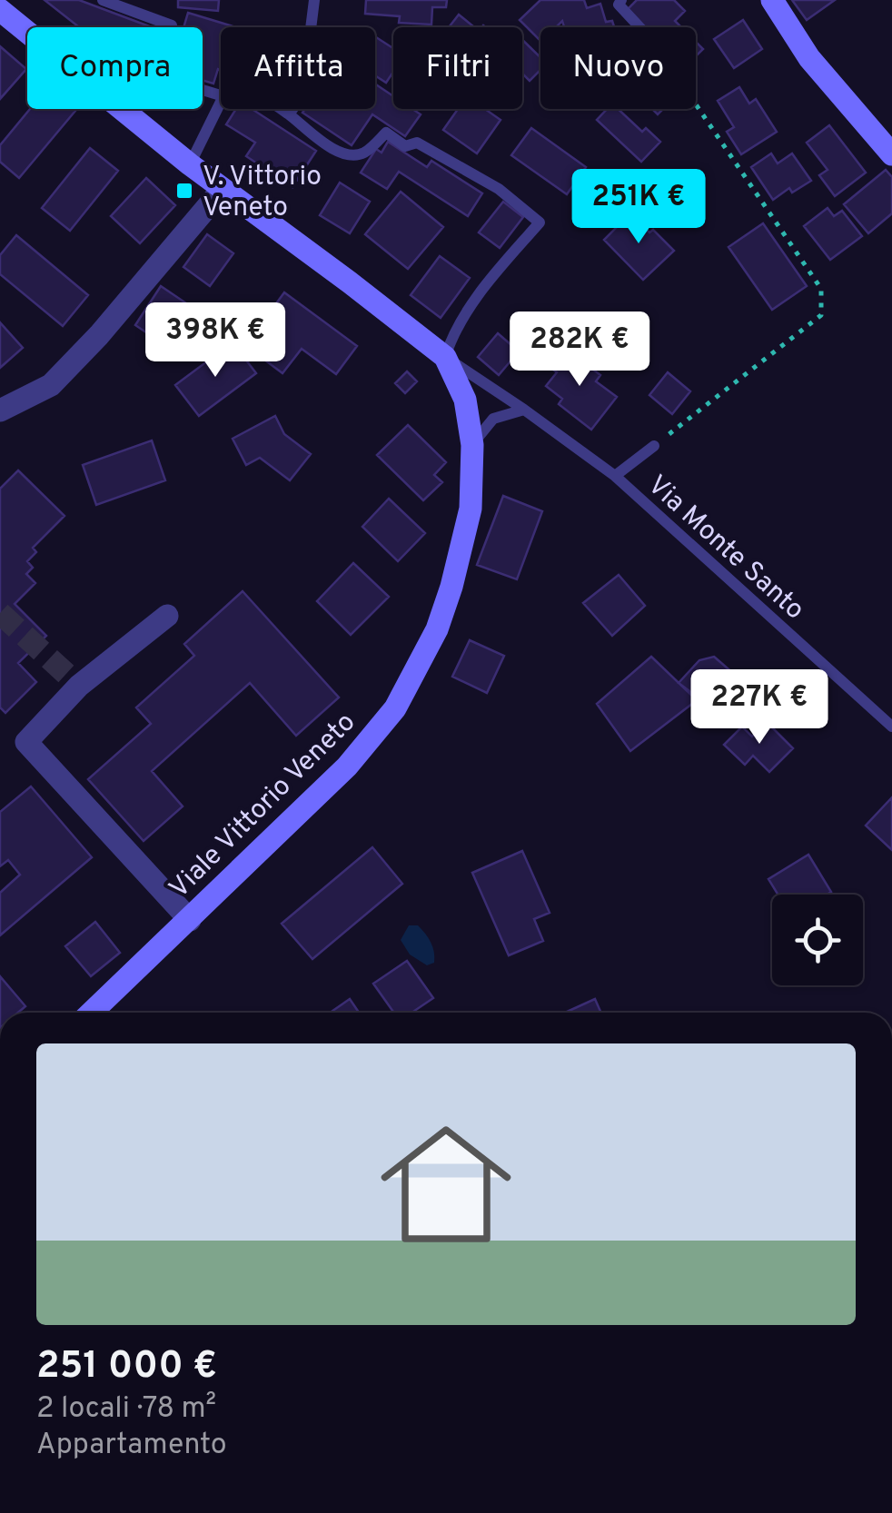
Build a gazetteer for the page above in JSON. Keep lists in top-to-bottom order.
{
  "streets": {
    "main road": ["Viale Vittorio Veneto"],
    "lane": ["Via Monte Santo"]
  },
  "crossings": [
    ["Via Monte Santo", "Viale Vittorio Veneto"]
  ],
  "places": {
    "transit": ["V. Vittorio Veneto"]
  },
  "page": {
    "chip": [
      "Compra",
      "Affitta",
      "Filtri",
      "Nuovo"
    ],
    "price": [
      "251K €",
      "398K €",
      "282K €",
      "227K €"
    ],
    "list": [
      {
        "name": "251 000 €",
        "note": "2 locali · 78 m² · Appartamento"
      }
    ]
  }
}
